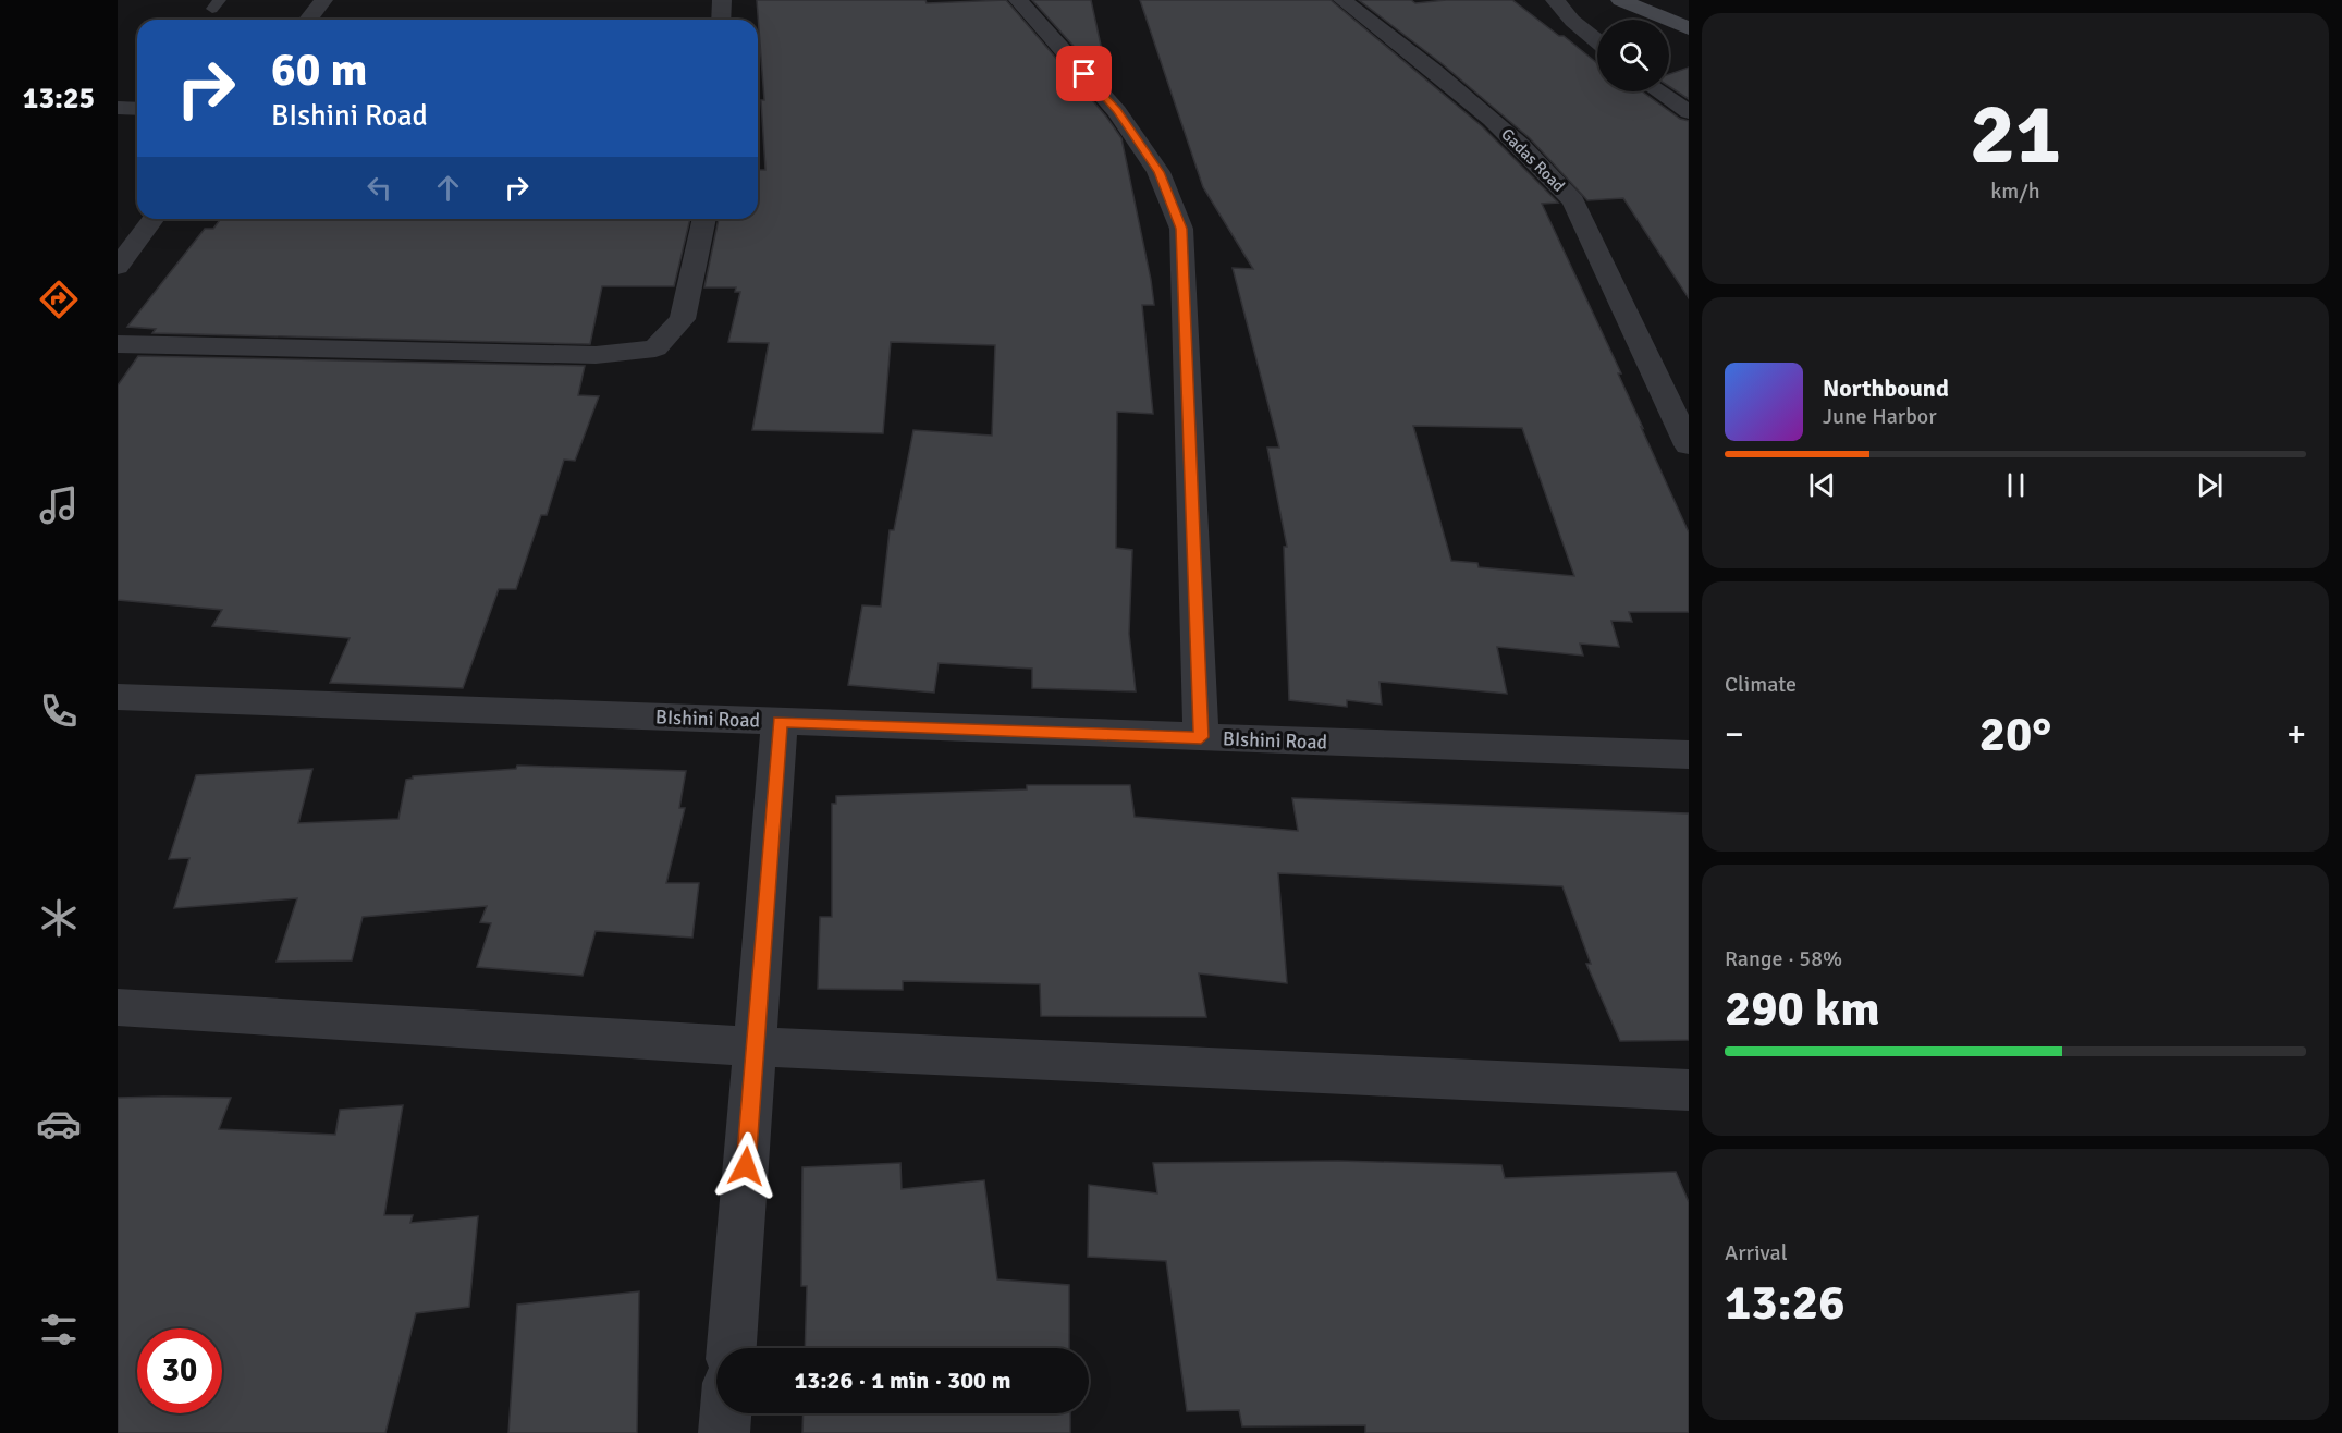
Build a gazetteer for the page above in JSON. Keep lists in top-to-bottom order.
{
  "streets": {
    "street": ["Gadas Road", "BIshini Road"]
  },
  "page": {
    "tabs": "13:25",
    "tile": [
      ["21", "km/h"],
      "Climate",
      ["Range · 58%", "290 km"],
      ["Arrival", "13:26"]
    ],
    "turn": ["60 m", "BIshini Road"],
    "song": ["Northbound", "June Harbor"],
    "heat": ["−", "20°", "+"],
    "limit": "30",
    "trip": "13:26 · 1 min · 300 m"
  }
}
